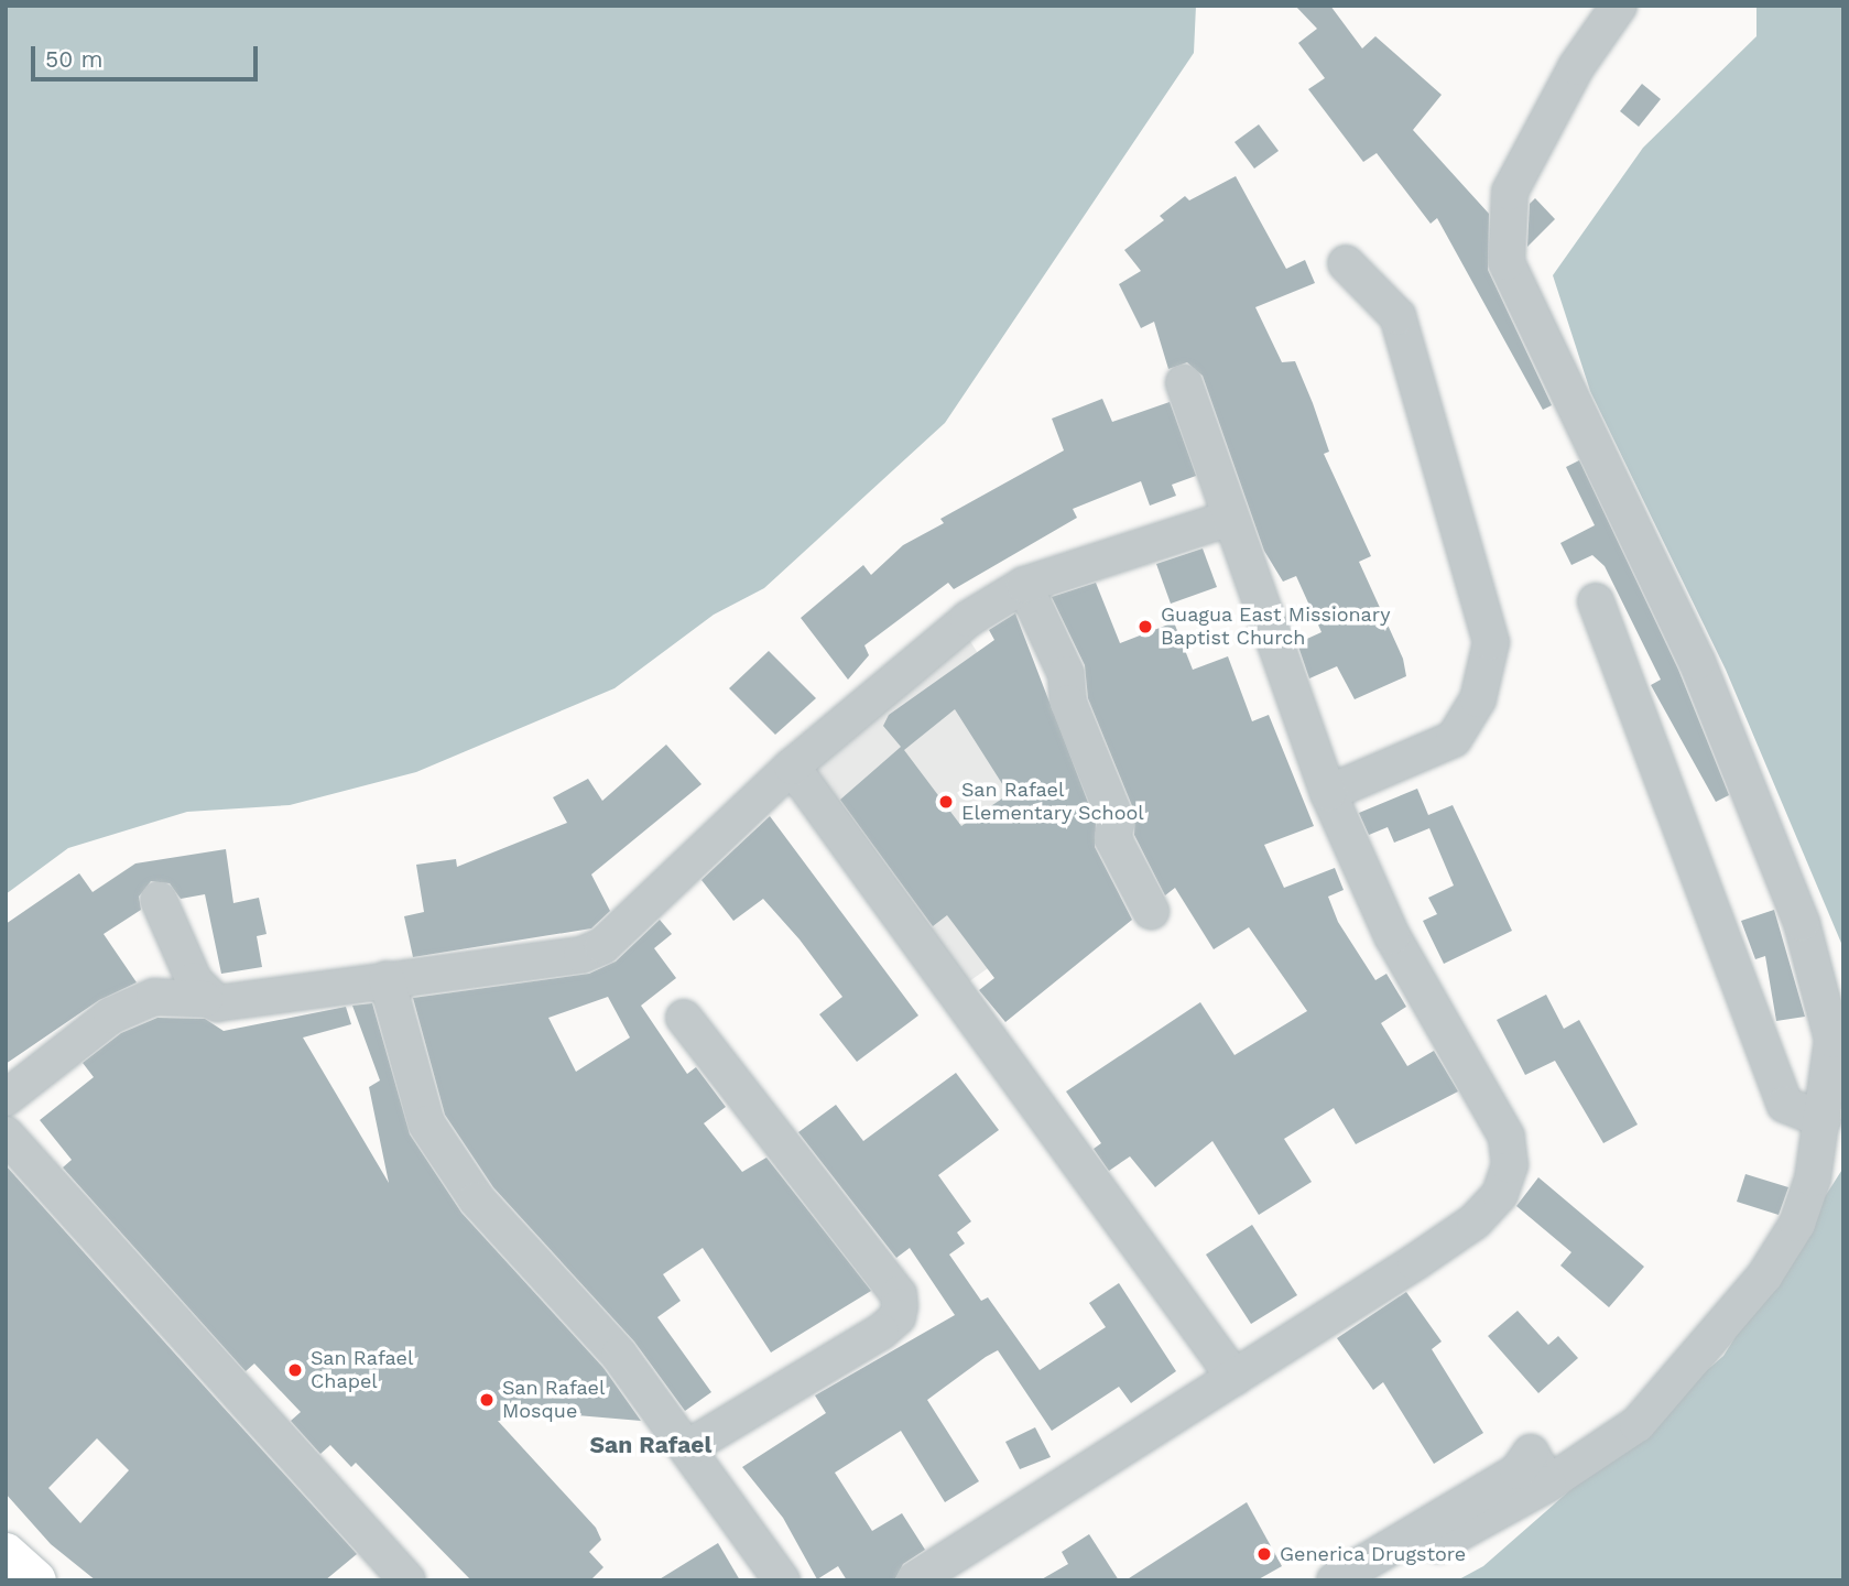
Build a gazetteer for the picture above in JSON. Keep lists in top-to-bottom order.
{
  "districts": ["San Rafael"],
  "places": [
    "Guagua East Missionary Baptist Church",
    "San Rafael Elementary School",
    "San Rafael Chapel",
    "San Rafael Mosque",
    "Generica Drugstore"
  ],
  "scale_bar": "50 m"
}
